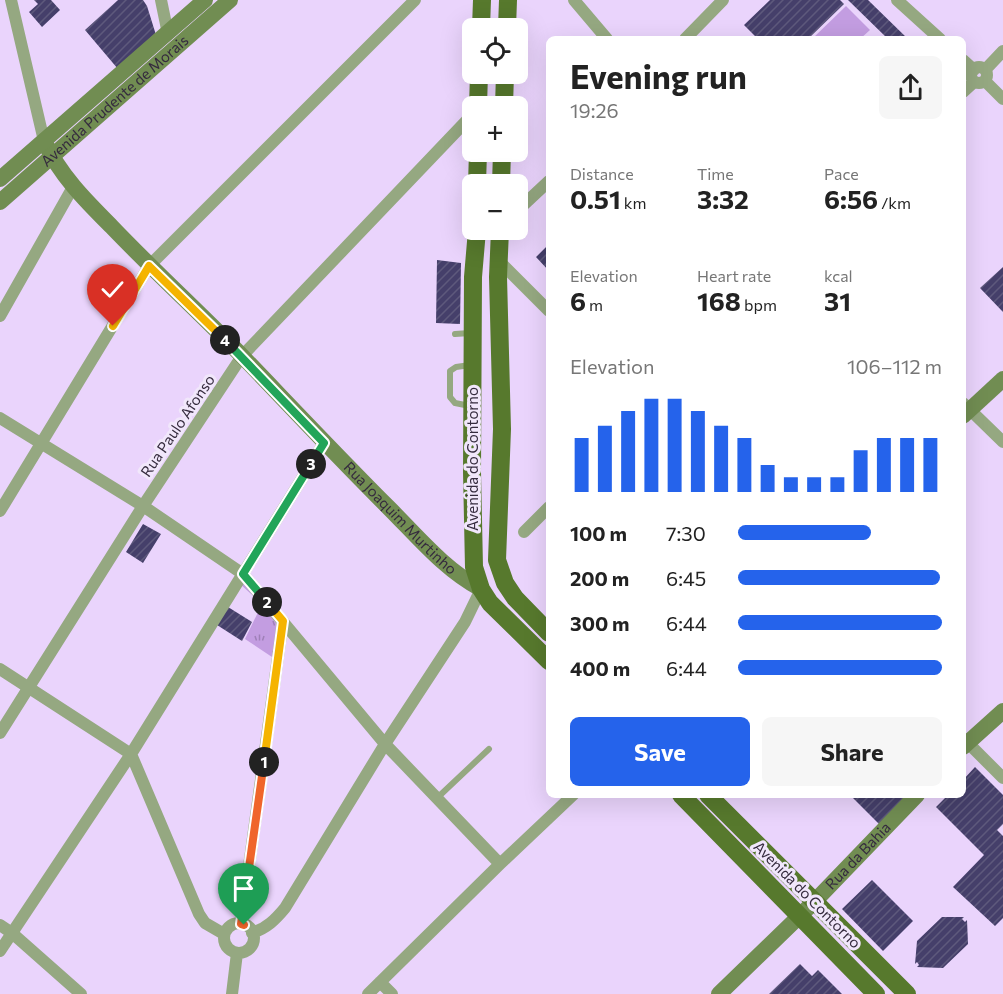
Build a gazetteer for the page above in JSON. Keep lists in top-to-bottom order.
{
  "streets": {
    "main road": ["Avenida do Contorno"],
    "street": [
      "Avenida Prudente de Morais",
      "Rua Paulo Afonso",
      "Rua Joaquim Murtinho",
      "Rua da Bahia"
    ]
  },
  "crossings": [
    ["Avenida Prudente de Morais", "Rua Joaquim Murtinho"],
    ["Rua Paulo Afonso", "Rua Joaquim Murtinho"],
    ["Avenida do Contorno", "Rua Joaquim Murtinho"],
    ["Avenida do Contorno", "Rua da Bahia"]
  ],
  "page": {
    "map_buttons": ["+", "−"],
    "heading": ["Evening run", "19:26"],
    "stats": [
      ["Distance", "0.51 km"],
      ["Time", "3:32"],
      ["Pace", "6:56 /km"],
      ["Elevation", "6 m"],
      ["Heart rate", "168 bpm"],
      ["kcal", "31"]
    ],
    "pins": [
      "4",
      "3",
      "2",
      "1"
    ],
    "chart": ["Elevation", "106–112 m"],
    "list": [
      {
        "name": "100 m",
        "note": "7:30"
      },
      {
        "name": "200 m",
        "note": "6:45"
      },
      {
        "name": "300 m",
        "note": "6:44"
      },
      {
        "name": "400 m",
        "note": "6:44"
      }
    ],
    "buttons": ["Save", "Share"]
  }
}
